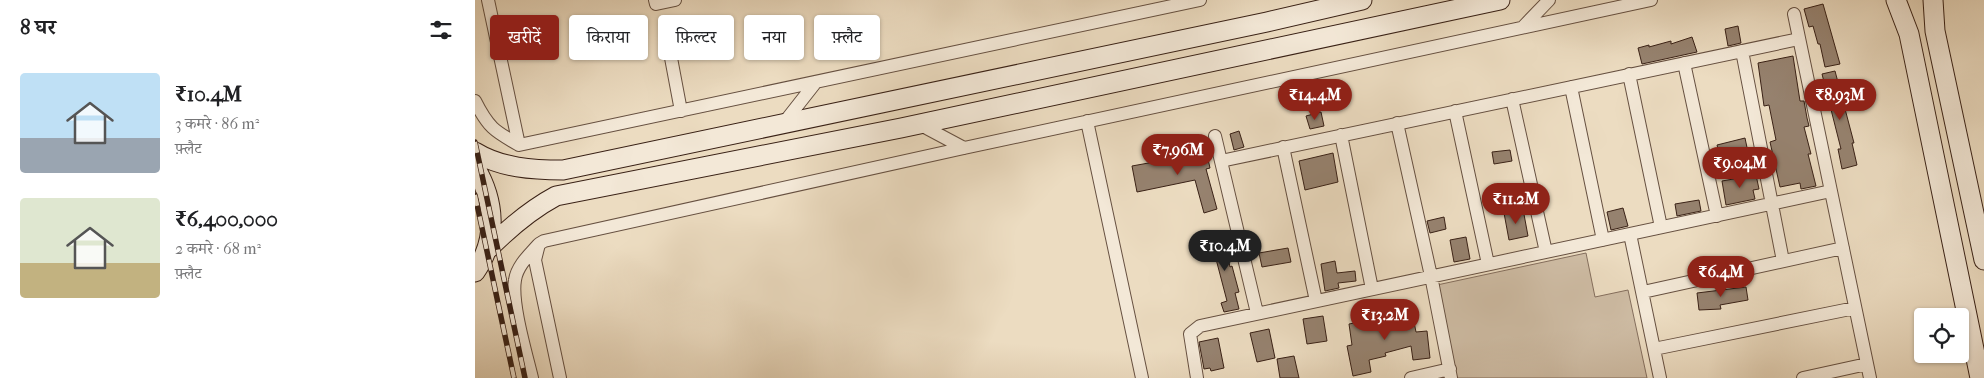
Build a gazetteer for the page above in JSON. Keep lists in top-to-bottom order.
{
  "page": {
    "heading": "8 घर",
    "chip": [
      "खरीदें",
      "किराया",
      "फ़िल्टर",
      "नया",
      "फ़्लैट"
    ],
    "list": [
      {
        "name": "₹10.4M",
        "note": "3 कमरे · 86 m² · फ़्लैट"
      },
      {
        "name": "₹6,400,000",
        "note": "2 कमरे · 68 m² · फ़्लैट"
      }
    ],
    "price": [
      "₹14.4M",
      "₹8.93M",
      "₹7.96M",
      "₹9.04M",
      "₹11.2M",
      "₹10.4M",
      "₹6.4M",
      "₹13.2M"
    ]
  }
}
